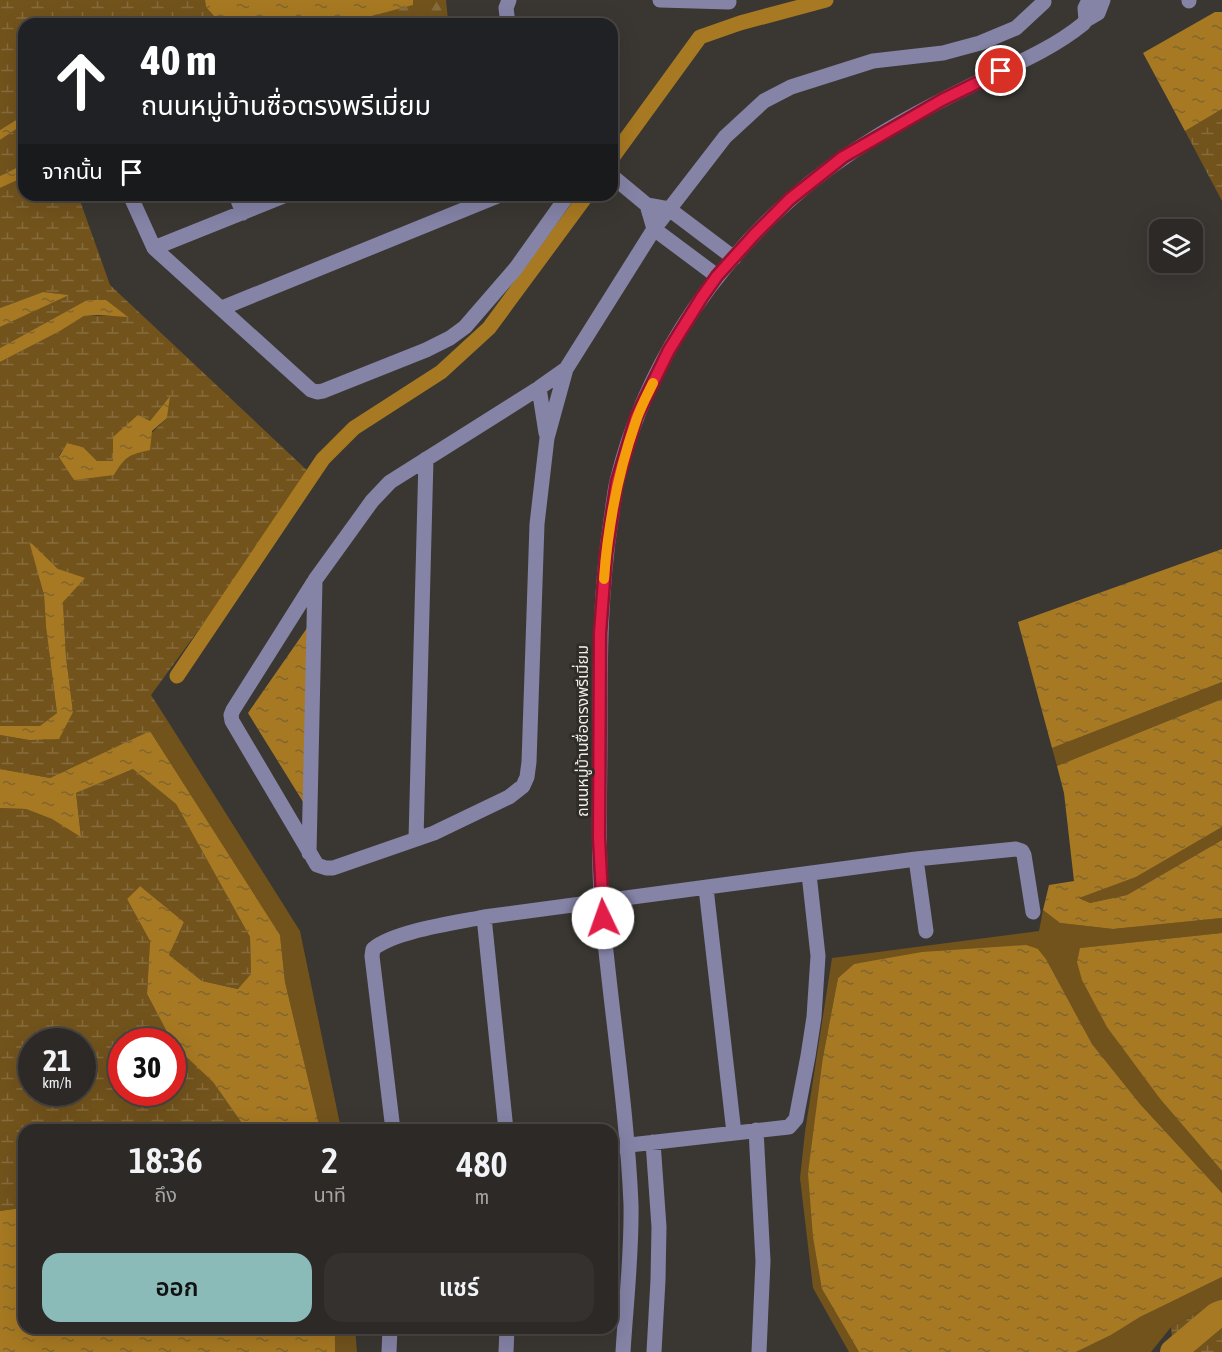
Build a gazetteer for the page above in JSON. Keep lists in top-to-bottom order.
{
  "streets": {
    "street": ["ถนนหมู่บ้านซื่อตรงพรีเมี่ยม"]
  },
  "page": {
    "turn": ["40 m", "ถนนหมู่บ้านซื่อตรงพรีเมี่ยม"],
    "then": "จากนั้น",
    "speed": "21 km/h",
    "limit": "30",
    "eta": [
      "18:36",
      "ถึง",
      "2",
      "นาที",
      "480",
      "m"
    ],
    "buttons": ["ออก", "แชร์"]
  }
}
